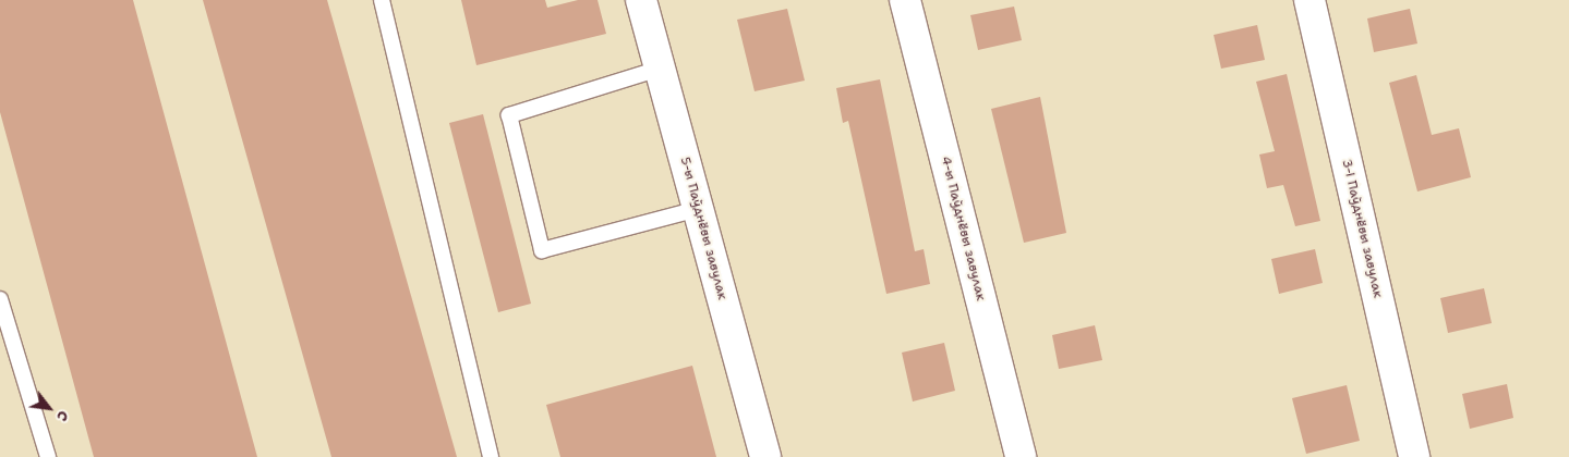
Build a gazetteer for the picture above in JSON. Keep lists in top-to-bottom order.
{
  "streets": {
    "street": ["5-ы Паўднёвы завулак", "4-ы Паўднёвы завулак", "3-і Паўднёвы завулак"]
  },
  "north": "bottom right"
}
